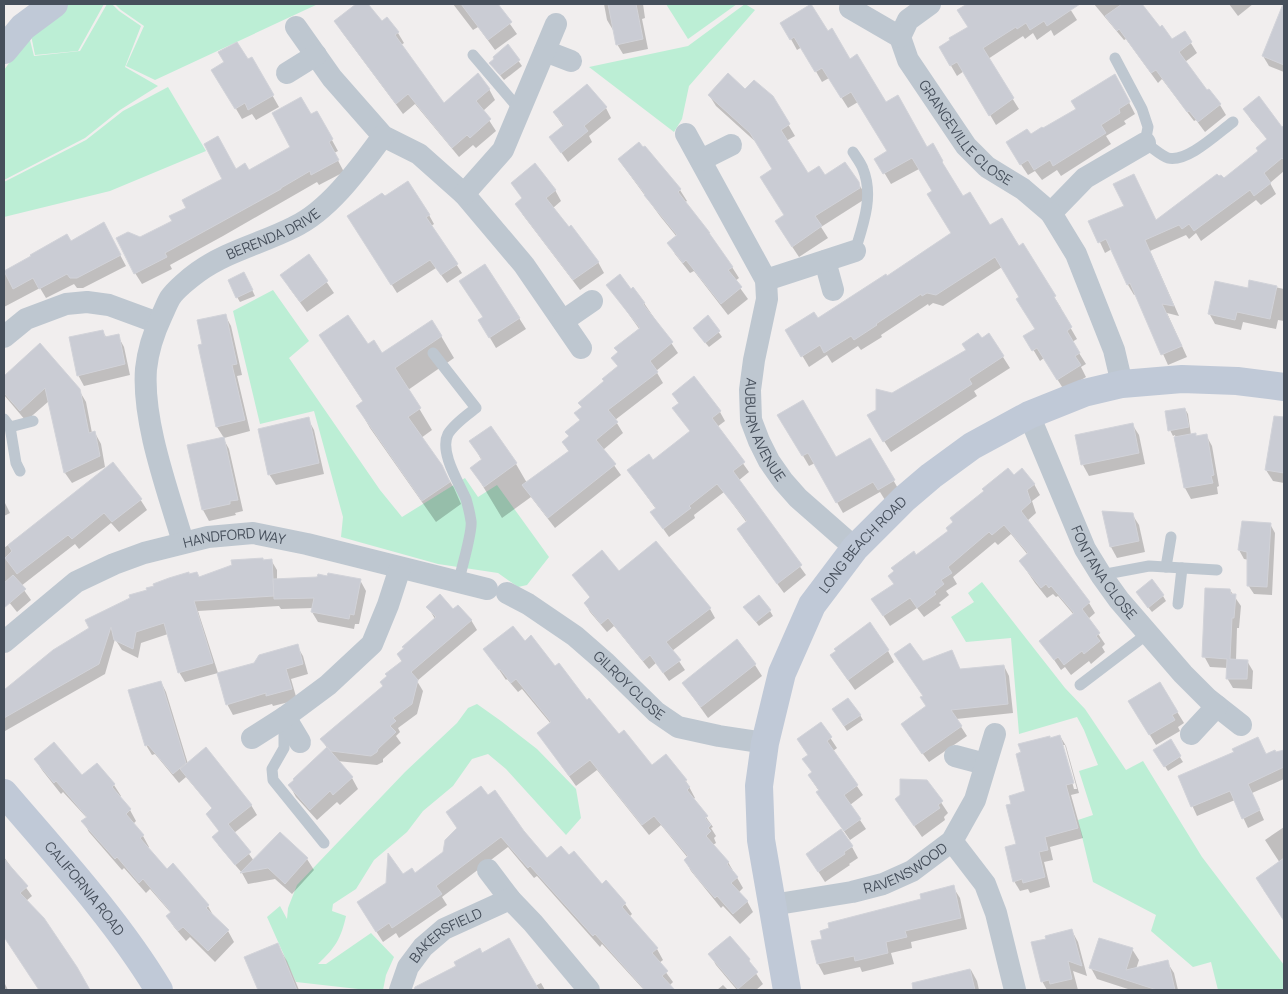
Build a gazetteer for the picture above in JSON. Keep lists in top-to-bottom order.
{
  "streets": {
    "street": [
      "GRANGEVILLE CLOSE",
      "BERENDA DRIVE",
      "AUBURN AVENUE",
      "HANDFORD WAY",
      "LONG BEACH ROAD",
      "FONTANA CLOSE",
      "GILROY CLOSE",
      "RAVENSWOOD",
      "CALIFORNIA ROAD",
      "BAKERSFIELD"
    ]
  },
  "crossings": [
    ["GRANGEVILLE CLOSE", "LONG BEACH ROAD"],
    ["BERENDA DRIVE", "HANDFORD WAY"],
    ["AUBURN AVENUE", "LONG BEACH ROAD"],
    ["HANDFORD WAY", "GILROY CLOSE"],
    ["LONG BEACH ROAD", "FONTANA CLOSE"],
    ["LONG BEACH ROAD", "GILROY CLOSE"],
    ["LONG BEACH ROAD", "RAVENSWOOD"]
  ]
}
